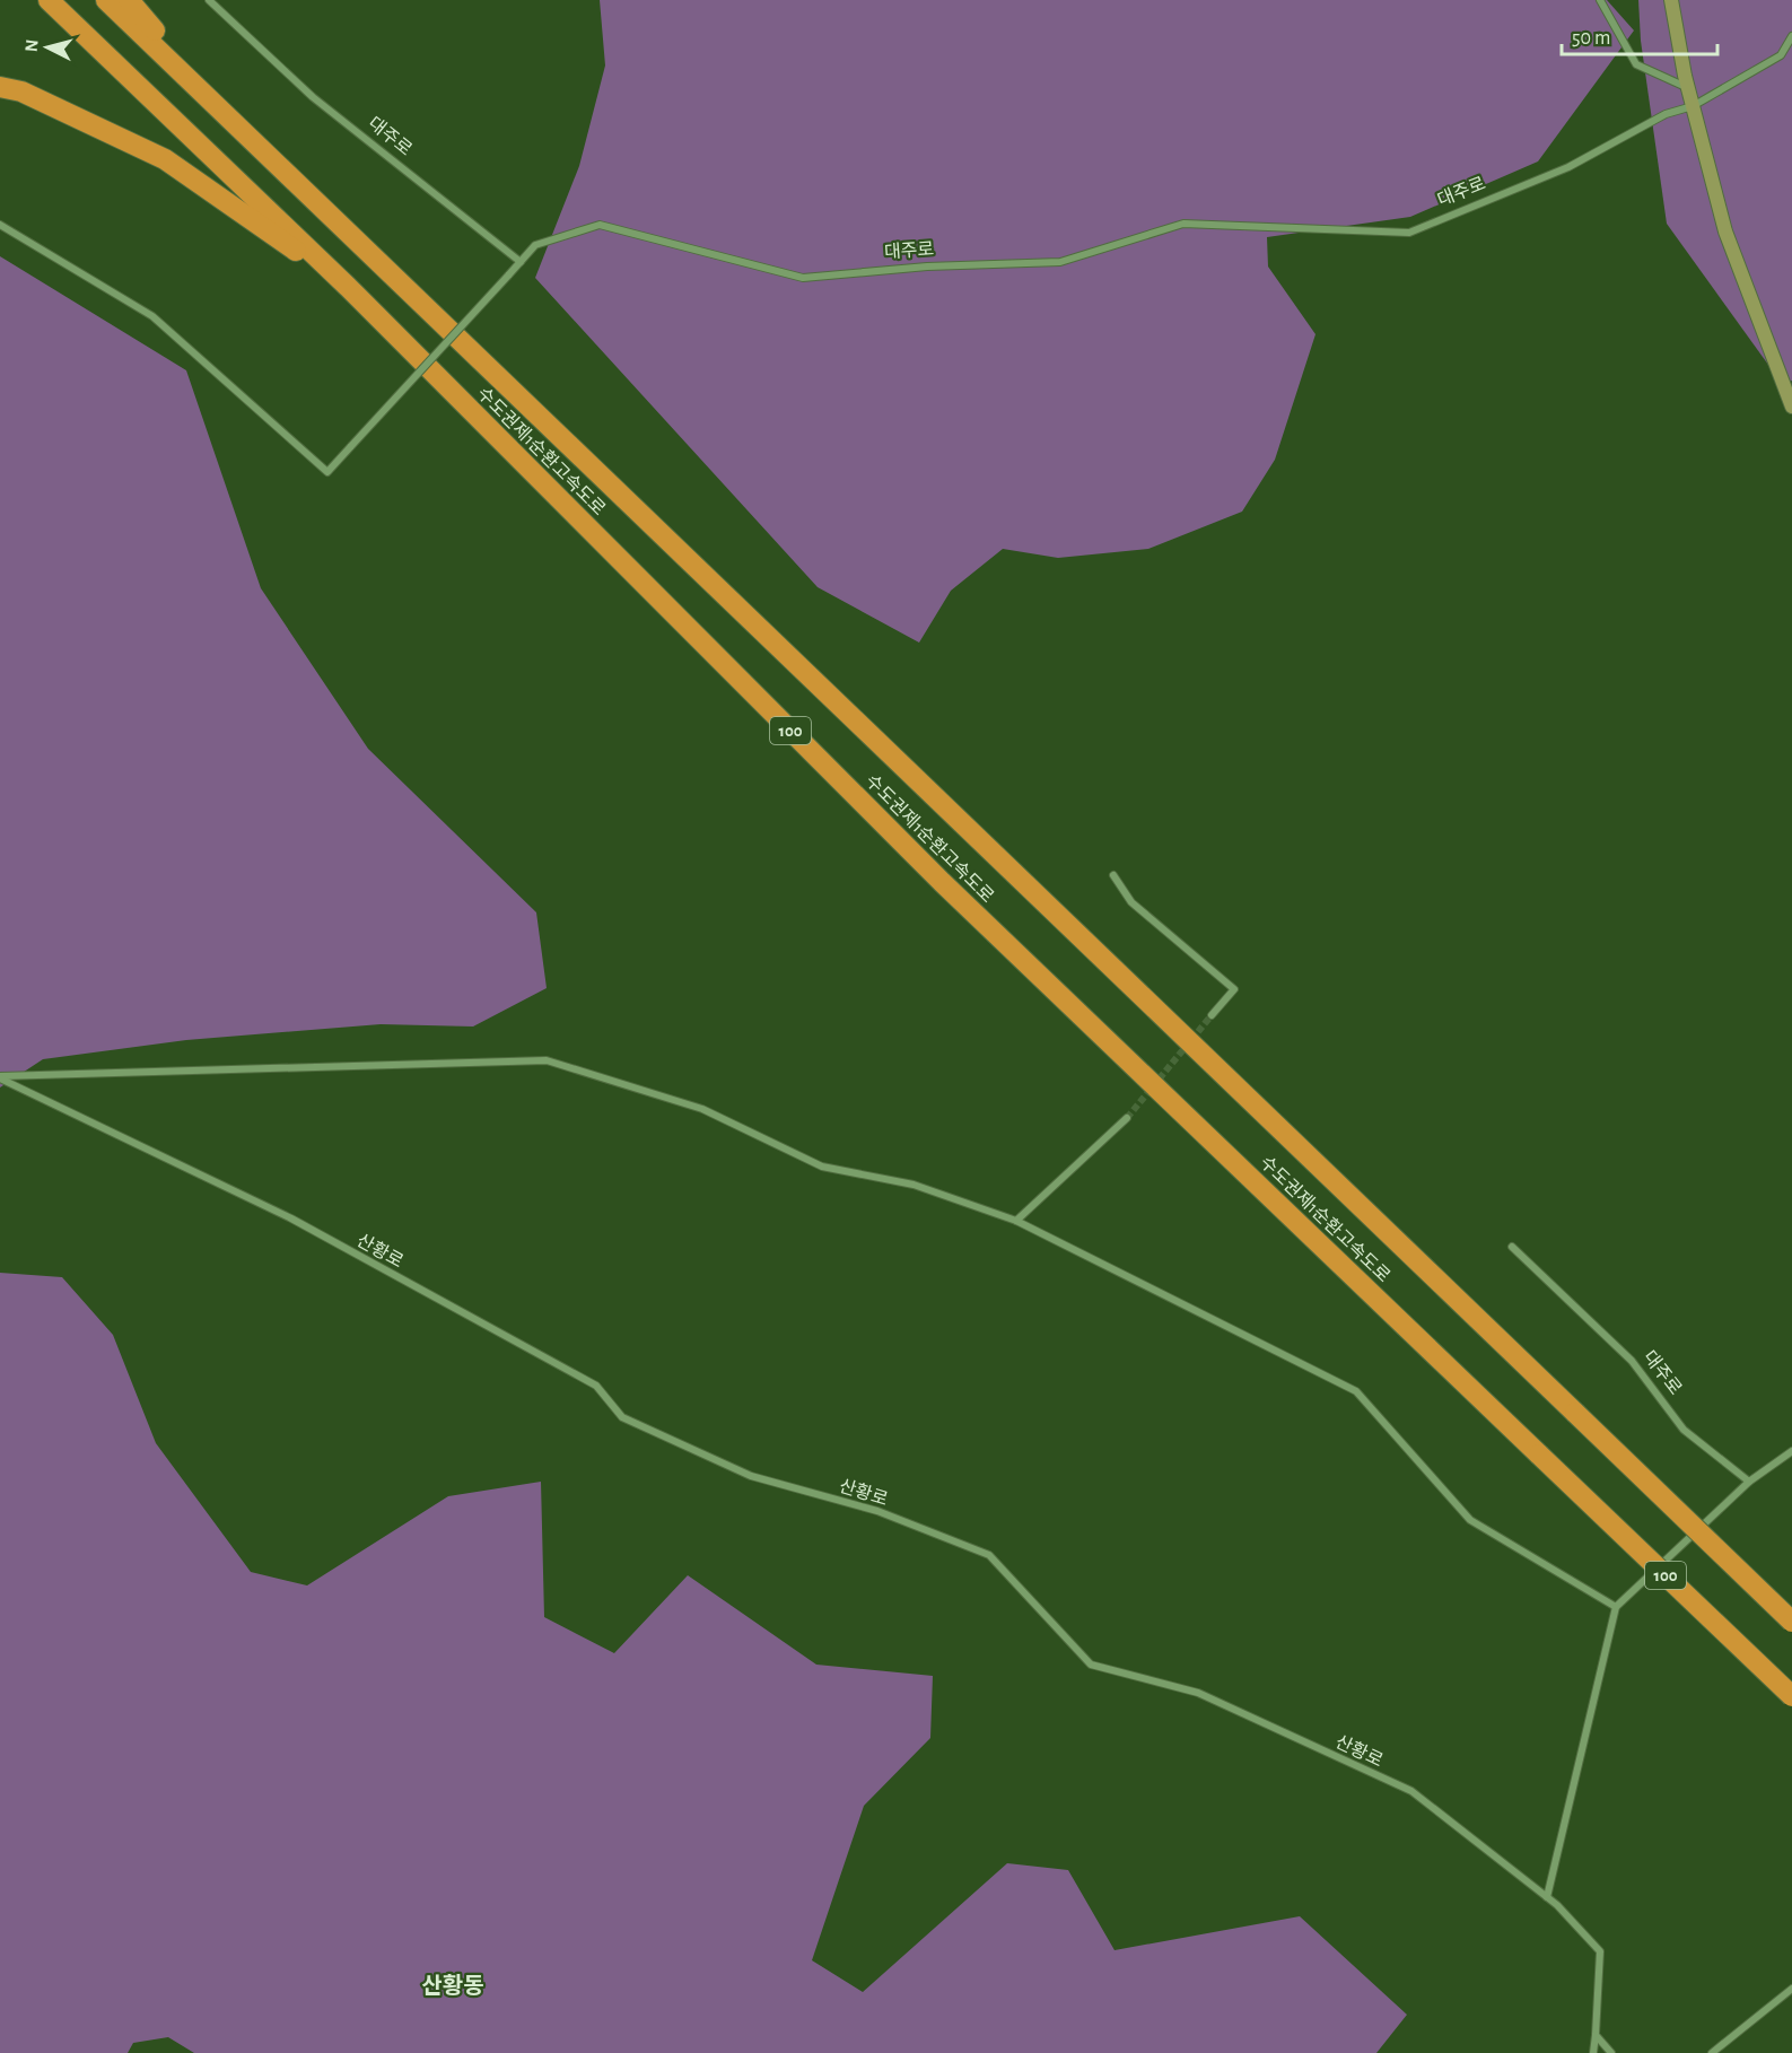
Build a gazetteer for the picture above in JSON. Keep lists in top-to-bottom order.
{
  "streets": {
    "highway": ["수도권제1순환고속도로", "100"],
    "street": ["대주로", "산황로"]
  },
  "districts": ["산황동"],
  "scale_bar": "50 m",
  "north": "left"
}
